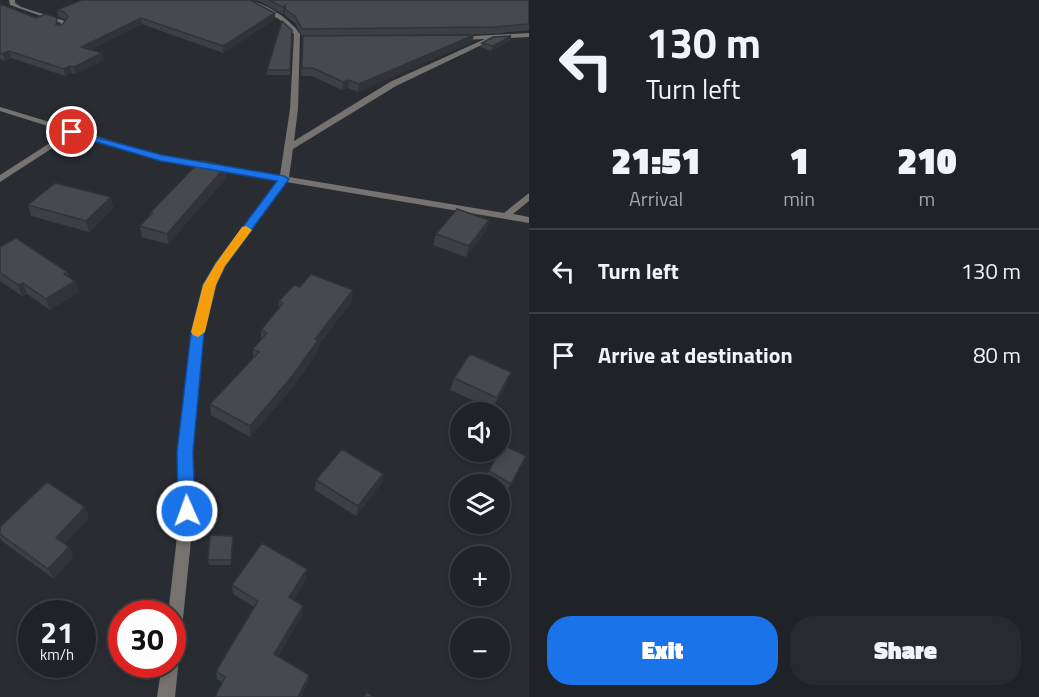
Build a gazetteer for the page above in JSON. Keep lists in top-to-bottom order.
{
  "page": {
    "turn": ["130 m", "Turn left"],
    "eta": [
      "21:51",
      "Arrival",
      "1",
      "min",
      "210",
      "m"
    ],
    "list": [
      {
        "name": "Turn left",
        "value": "130 m"
      },
      {
        "name": "Arrive at destination",
        "value": "80 m"
      }
    ],
    "map_buttons": ["+", "−"],
    "speed": "21 km/h",
    "limit": "30",
    "buttons": ["Exit", "Share"]
  }
}
